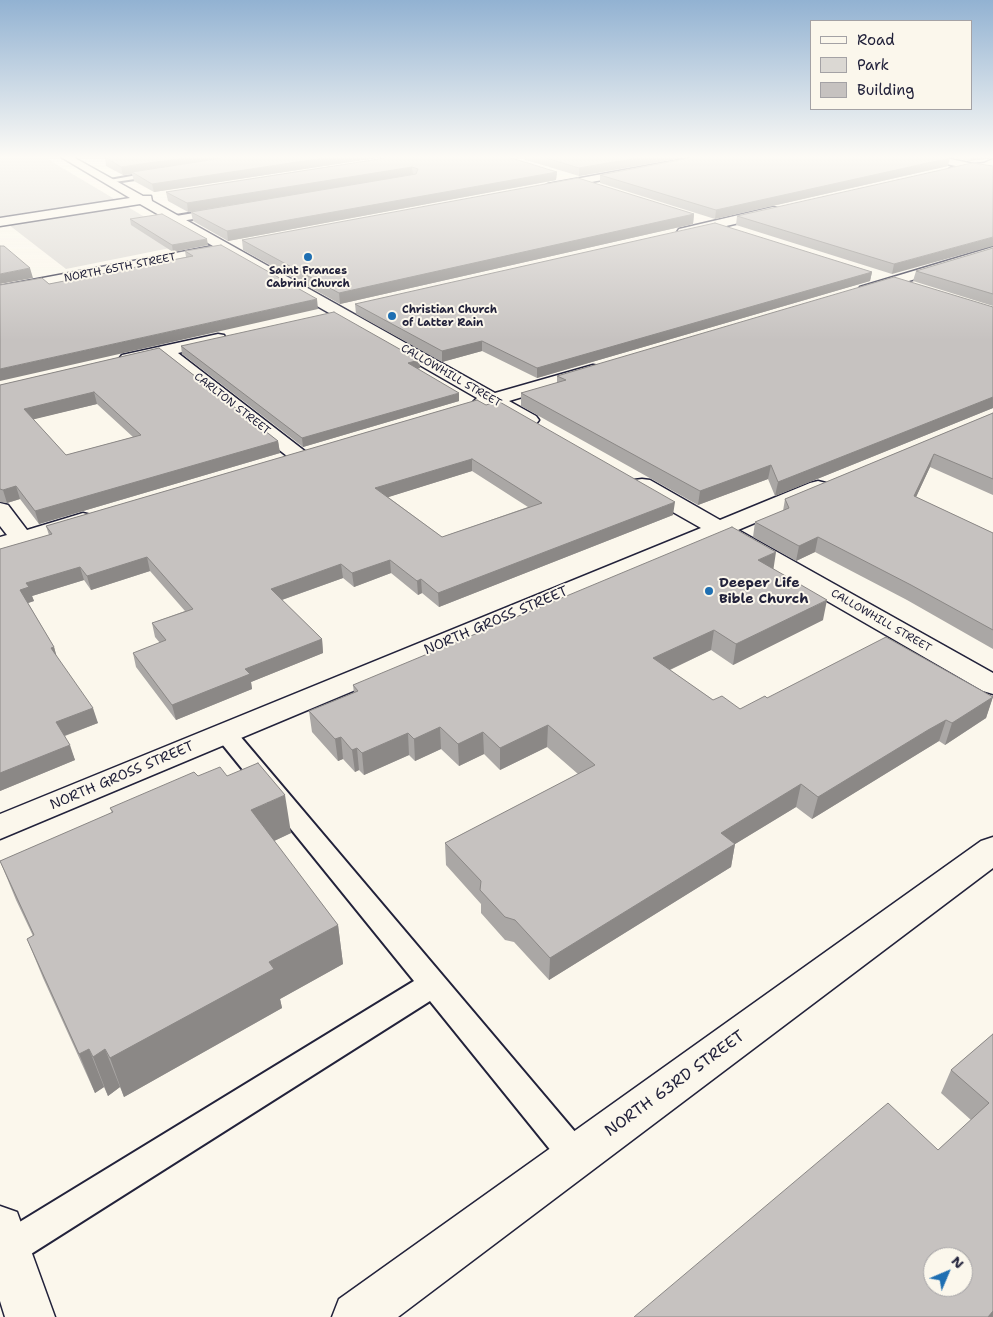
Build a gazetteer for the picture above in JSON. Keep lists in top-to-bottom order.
{
  "streets": {
    "street": [
      "NORTH 65TH STREET",
      "CALLOWHILL STREET",
      "CARLTON STREET",
      "NORTH GROSS STREET",
      "NORTH 63RD STREET"
    ]
  },
  "crossings": [
    ["NORTH 65TH STREET", "CALLOWHILL STREET"],
    ["CALLOWHILL STREET", "NORTH GROSS STREET"]
  ],
  "places": ["Saint Frances Cabrini Church", "Christian Church of Latter Rain", "Deeper Life Bible Church"],
  "legend": ["Road", "Park", "Building"],
  "north": "top right"
}
